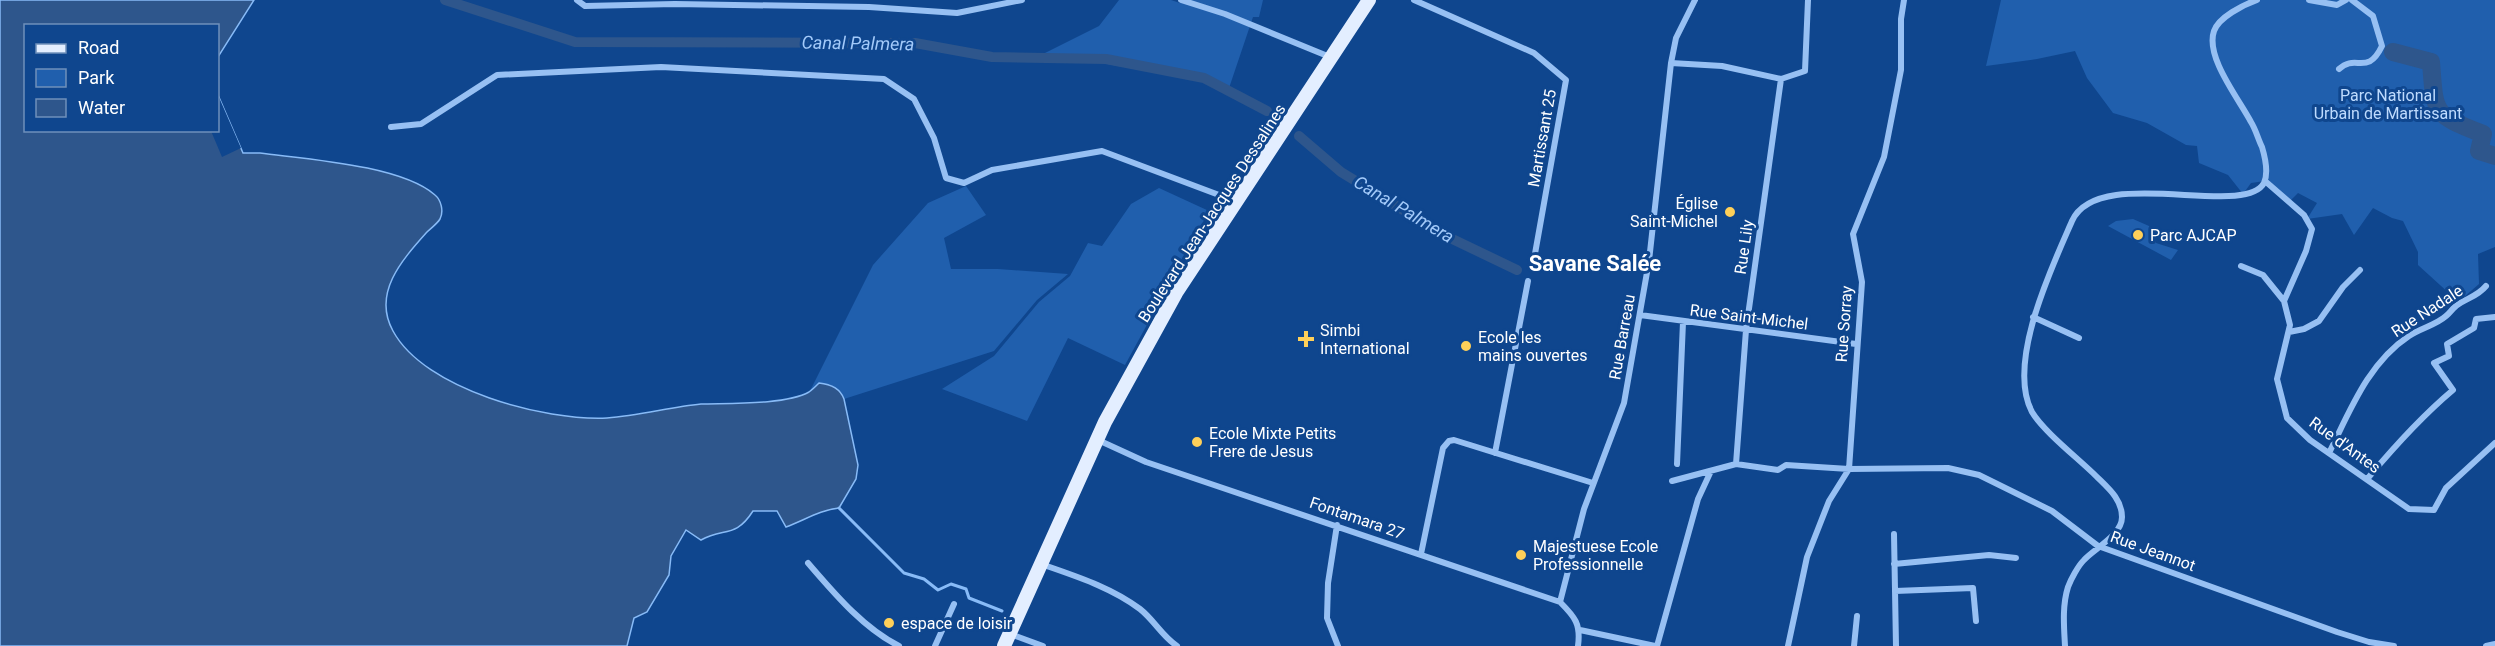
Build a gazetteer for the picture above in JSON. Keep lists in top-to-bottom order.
{
  "streets": {
    "main road": ["Boulevard Jean-Jacques Dessalines"],
    "street": [
      "Martissant 25",
      "Rue Lily",
      "Rue Nadale",
      "Rue Saint-Michel",
      "Rue Sorray",
      "Rue Barreau",
      "Rue d'Antes",
      "Fontamara 27",
      "Rue Jeannot"
    ]
  },
  "crossings": [
    ["Boulevard Jean-Jacques Dessalines", "Fontamara 27"],
    ["Rue Lily", "Rue Saint-Michel"],
    ["Rue Lily", "Rue Jeannot"],
    ["Rue Nadale", "Rue d'Antes"],
    ["Rue Saint-Michel", "Rue Sorray"],
    ["Rue Saint-Michel", "Rue Barreau"],
    ["Rue Sorray", "Rue Jeannot"],
    ["Rue Barreau", "Fontamara 27"]
  ],
  "districts": ["Savane Salée"],
  "water": ["Canal Palmera"],
  "parks": ["Parc National Urbain de Martissant"],
  "places": {
    "other": [
      "Église Saint-Michel",
      "Parc AJCAP",
      "Ecole les mains ouvertes",
      "Ecole Mixte Petits Frere de Jesus",
      "Majestuese Ecole Professionnelle",
      "espace de loisir"
    ],
    "health": ["Simbi International"]
  },
  "legend": ["Road", "Park", "Water"]
}
